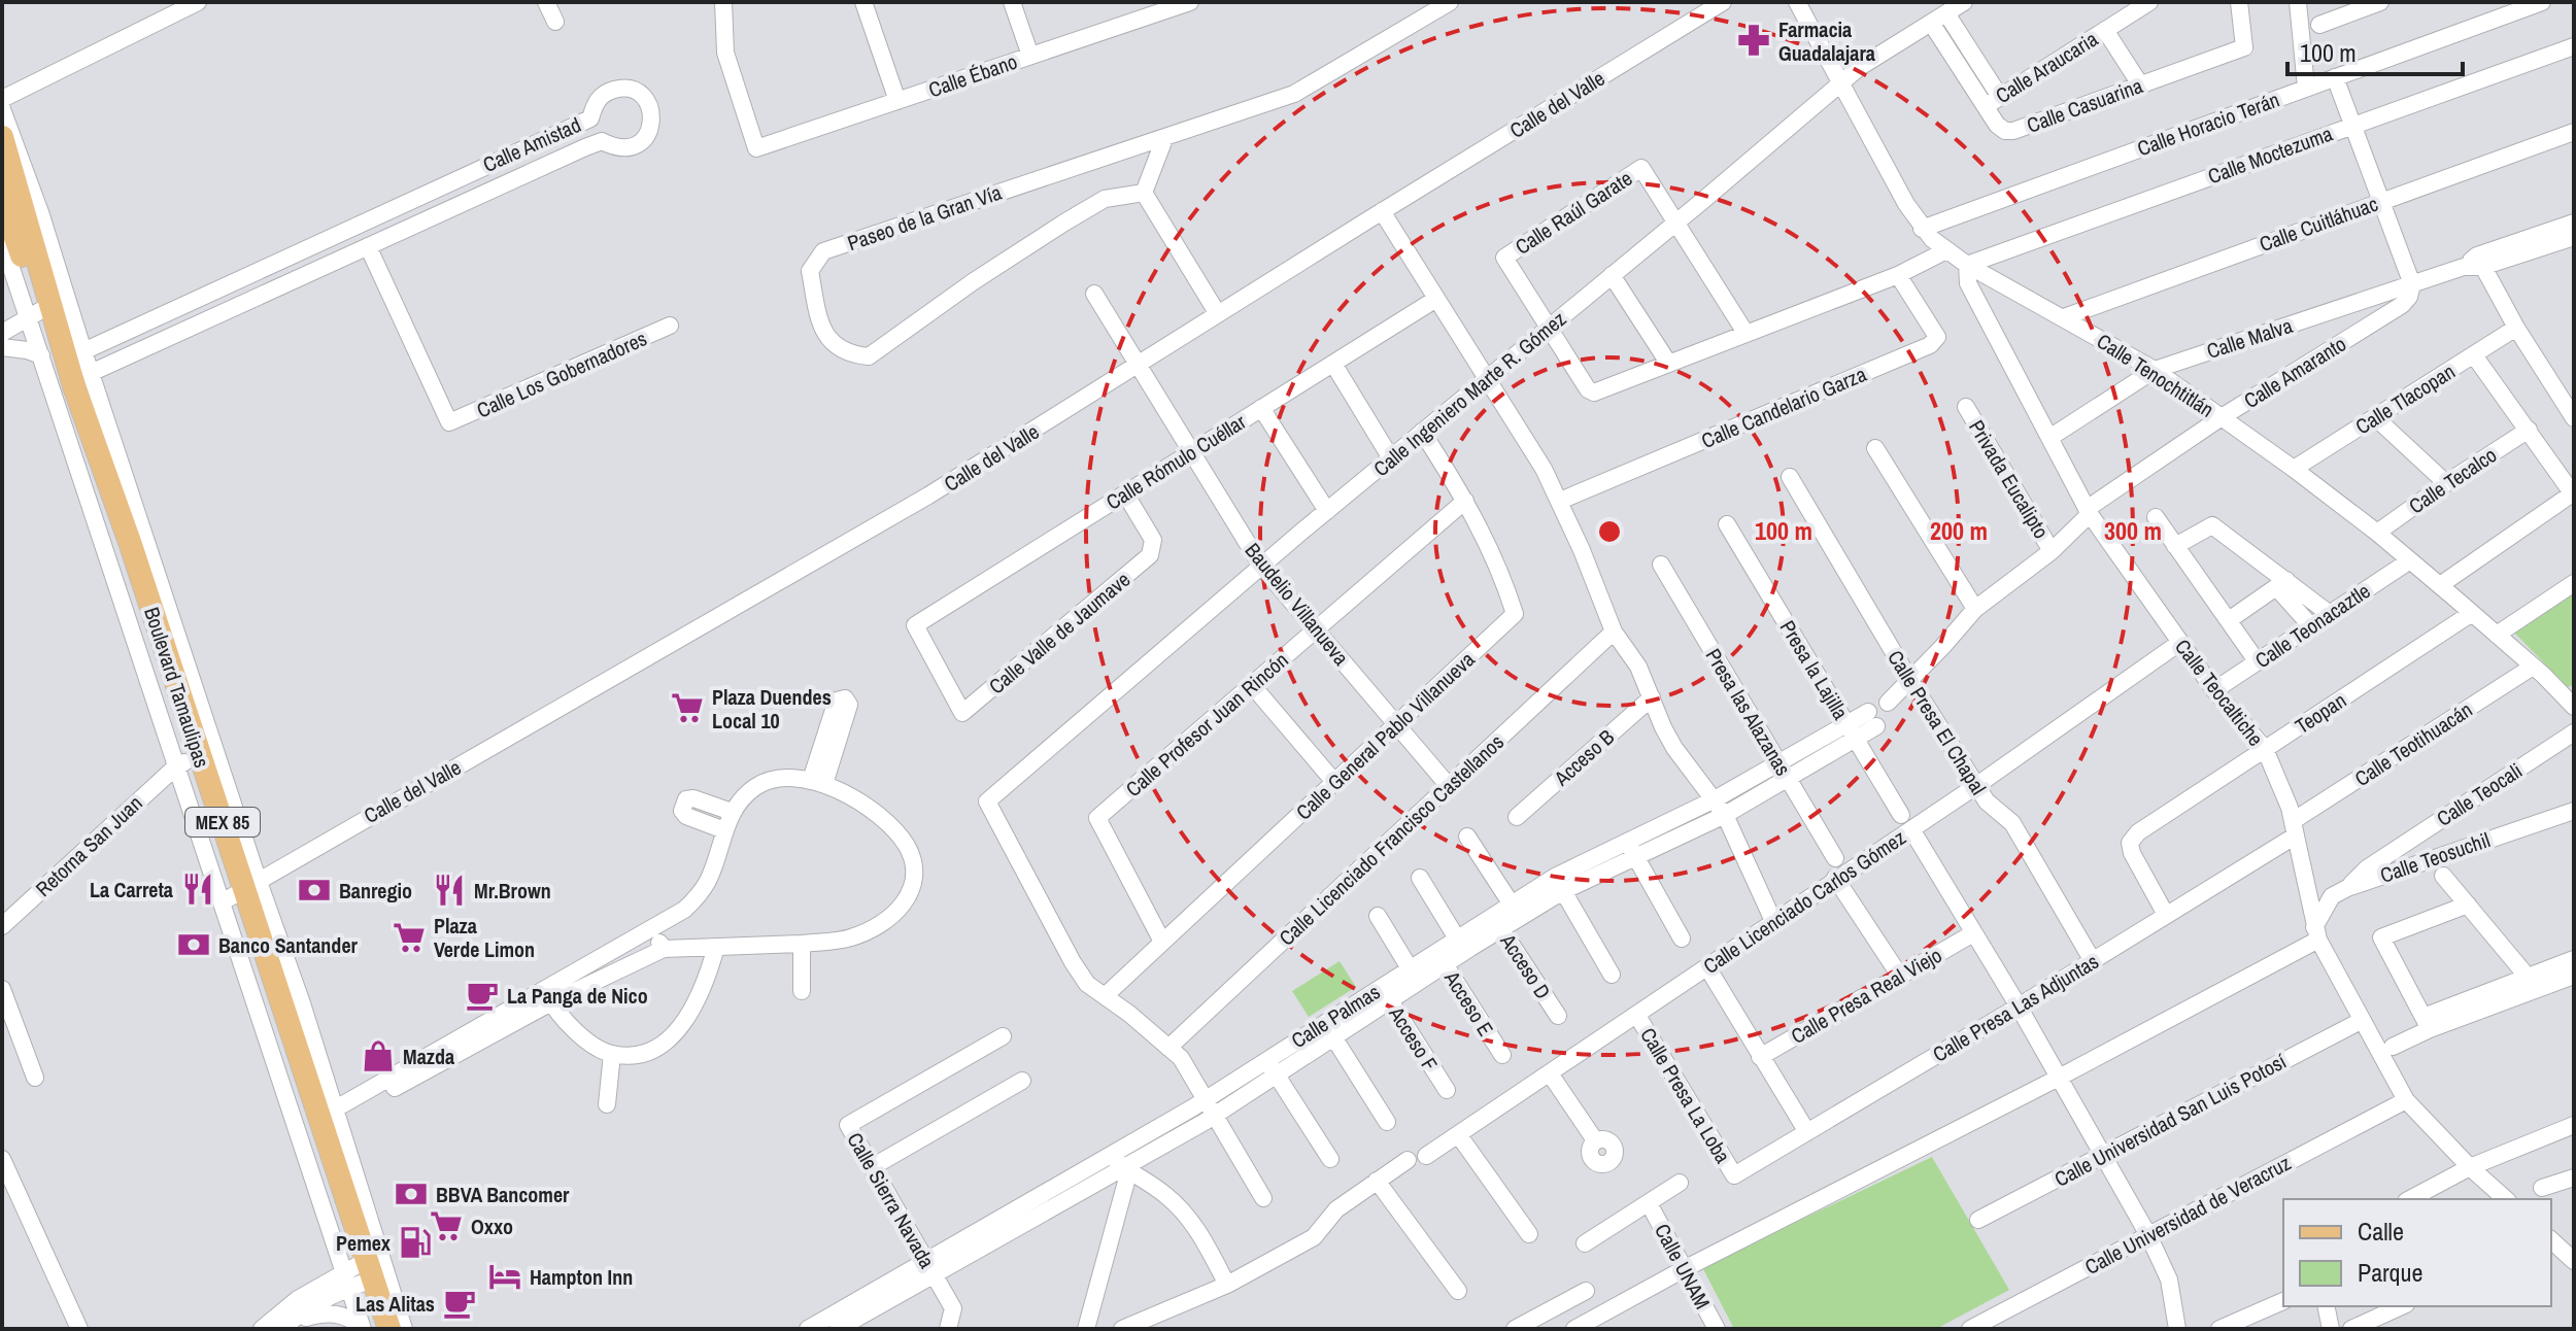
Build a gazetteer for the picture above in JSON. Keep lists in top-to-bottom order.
{
  "streets": {
    "main road": ["Boulevard Tamaulipas", "MEX 85"],
    "street": [
      "Calle Araucaria",
      "Calle Ébano",
      "Calle del Valle",
      "Calle Casuarina",
      "Calle Horacio Terán",
      "Calle Amistad",
      "Calle Moctezuma",
      "Calle Raúl Garate",
      "Paseo de la Gran Vía",
      "Calle Cuitláhuac",
      "Calle Malva",
      "Calle Amaranto",
      "Calle Los Gobernadores",
      "Calle Tenochtitlán",
      "Calle Ingeniero Marte R. Gómez",
      "Calle Tlacopan",
      "Calle Candelario Garza",
      "Calle Rómulo Cuéllar",
      "Privada Eucalipto",
      "Calle Tecalco",
      "Baudelio Villanueva",
      "Calle Teonacaztle",
      "Calle Valle de Jaumave",
      "Presa la Lajilla",
      "Calle Teocaltiche",
      "Presa las Alazanas",
      "Teopan",
      "Calle Presa El Chapal",
      "Calle Profesor Juan Rincón",
      "Calle General Pablo Villanueva",
      "Calle Teotihuacán",
      "Acceso B",
      "Calle Teocali",
      "Calle Licenciado Francisco Castellanos",
      "Retorna San Juan",
      "Calle Teosuchil",
      "Calle Licenciado Carlos Gómez",
      "Acceso D",
      "Calle Presa Real Viejo",
      "Acceso E",
      "Calle Presa Las Adjuntas",
      "Calle Palmas",
      "Acceso F",
      "Calle Presa La Loba",
      "Calle Universidad San Luis Potosí",
      "Calle Sierra Navada",
      "Calle Universidad de Veracruz",
      "Calle UNAM"
    ]
  },
  "crossings": [
    ["Calle Araucaria", "Calle Casuarina"],
    ["Calle del Valle", "Baudelio Villanueva"],
    ["Calle del Valle", "Boulevard Tamaulipas"],
    ["Calle Casuarina", "Calle Ingeniero Marte R. Gómez"],
    ["Calle Horacio Terán", "Calle Tenochtitlán"],
    ["Calle Amistad", "Calle Los Gobernadores"],
    ["Calle Moctezuma", "Calle Tenochtitlán"],
    ["Calle Moctezuma", "Calle Teocaltiche"],
    ["Calle Raúl Garate", "Calle Ingeniero Marte R. Gómez"],
    ["Calle Cuitláhuac", "Calle Tenochtitlán"],
    ["Calle Malva", "Calle Amaranto"],
    ["Calle Malva", "Calle Tenochtitlán"],
    ["Calle Malva", "Calle Teocaltiche"],
    ["Calle Amaranto", "Calle Tenochtitlán"],
    ["Calle Amaranto", "Privada Eucalipto"],
    ["Calle Amaranto", "Calle Teocaltiche"],
    ["Calle Amaranto", "Calle Presa El Chapal"],
    ["Calle Tenochtitlán", "Calle Ingeniero Marte R. Gómez"],
    ["Calle Tenochtitlán", "Calle Tlacopan"],
    ["Calle Tenochtitlán", "Calle Tecalco"],
    ["Calle Tenochtitlán", "Calle Teonacaztle"],
    ["Calle Tenochtitlán", "Calle Teocaltiche"],
    ["Calle Tenochtitlán", "Teopan"],
    ["Calle Tenochtitlán", "Calle Teotihuacán"],
    ["Calle Ingeniero Marte R. Gómez", "Baudelio Villanueva"],
    ["Calle Ingeniero Marte R. Gómez", "Calle General Pablo Villanueva"],
    ["Calle Rómulo Cuéllar", "Baudelio Villanueva"],
    ["Calle Rómulo Cuéllar", "Calle Valle de Jaumave"],
    ["Baudelio Villanueva", "Calle Profesor Juan Rincón"],
    ["Baudelio Villanueva", "Calle General Pablo Villanueva"],
    ["Baudelio Villanueva", "Calle Licenciado Francisco Castellanos"],
    ["Calle Teonacaztle", "Calle Teocaltiche"],
    ["Presa la Lajilla", "Calle Licenciado Carlos Gómez"],
    ["Presa la Lajilla", "Calle Presa Real Viejo"],
    ["Presa la Lajilla", "Calle Presa Las Adjuntas"],
    ["Presa la Lajilla", "Calle Palmas"],
    ["Presa la Lajilla", "Calle Universidad San Luis Potosí"],
    ["Presa la Lajilla", "Calle Universidad de Veracruz"],
    ["Boulevard Tamaulipas", "Retorna San Juan"],
    ["Calle Teocaltiche", "Teopan"],
    ["Calle Teocaltiche", "Calle Teotihuacán"],
    ["Calle Teocaltiche", "Calle Teosuchil"],
    ["Calle Teocaltiche", "Calle Licenciado Carlos Gómez"],
    ["Calle Teocaltiche", "Calle Presa Las Adjuntas"],
    ["Calle Teocaltiche", "Calle Universidad San Luis Potosí"],
    ["Calle Teocaltiche", "Calle Universidad de Veracruz"],
    ["Presa las Alazanas", "Calle Palmas"],
    ["Teopan", "Calle Presa Las Adjuntas"],
    ["Calle Presa El Chapal", "Calle Licenciado Carlos Gómez"],
    ["Calle Presa El Chapal", "Calle Presa Las Adjuntas"],
    ["Calle Profesor Juan Rincón", "Calle General Pablo Villanueva"],
    ["Calle Teotihuacán", "Calle Presa Las Adjuntas"],
    ["Calle Teocali", "Calle Teosuchil"],
    ["Calle Licenciado Carlos Gómez", "Calle Presa La Loba"],
    ["Acceso D", "Calle Palmas"],
    ["Acceso E", "Calle Palmas"],
    ["Calle Presa Las Adjuntas", "Calle Presa La Loba"],
    ["Calle Palmas", "Acceso F"],
    ["Calle Palmas", "Calle Sierra Navada"]
  ],
  "places": {
    "pharmacy": ["Farmacia Guadalajara"],
    "supermarket": ["Plaza Duendes Local 10", "Plaza Verde Limon", "Oxxo"],
    "restaurant": ["La Carreta", "Mr.Brown"],
    "bank": ["Banregio", "Banco Santander", "BBVA Bancomer"],
    "cafe": ["La Panga de Nico", "Las Alitas"],
    "shop": ["Mazda"],
    "fuel station": ["Pemex"],
    "hotel": ["Hampton Inn"]
  },
  "legend": ["Calle", "Parque"],
  "scale_bar": "100 m",
  "rings": ["100 m", "200 m", "300 m"]
}
